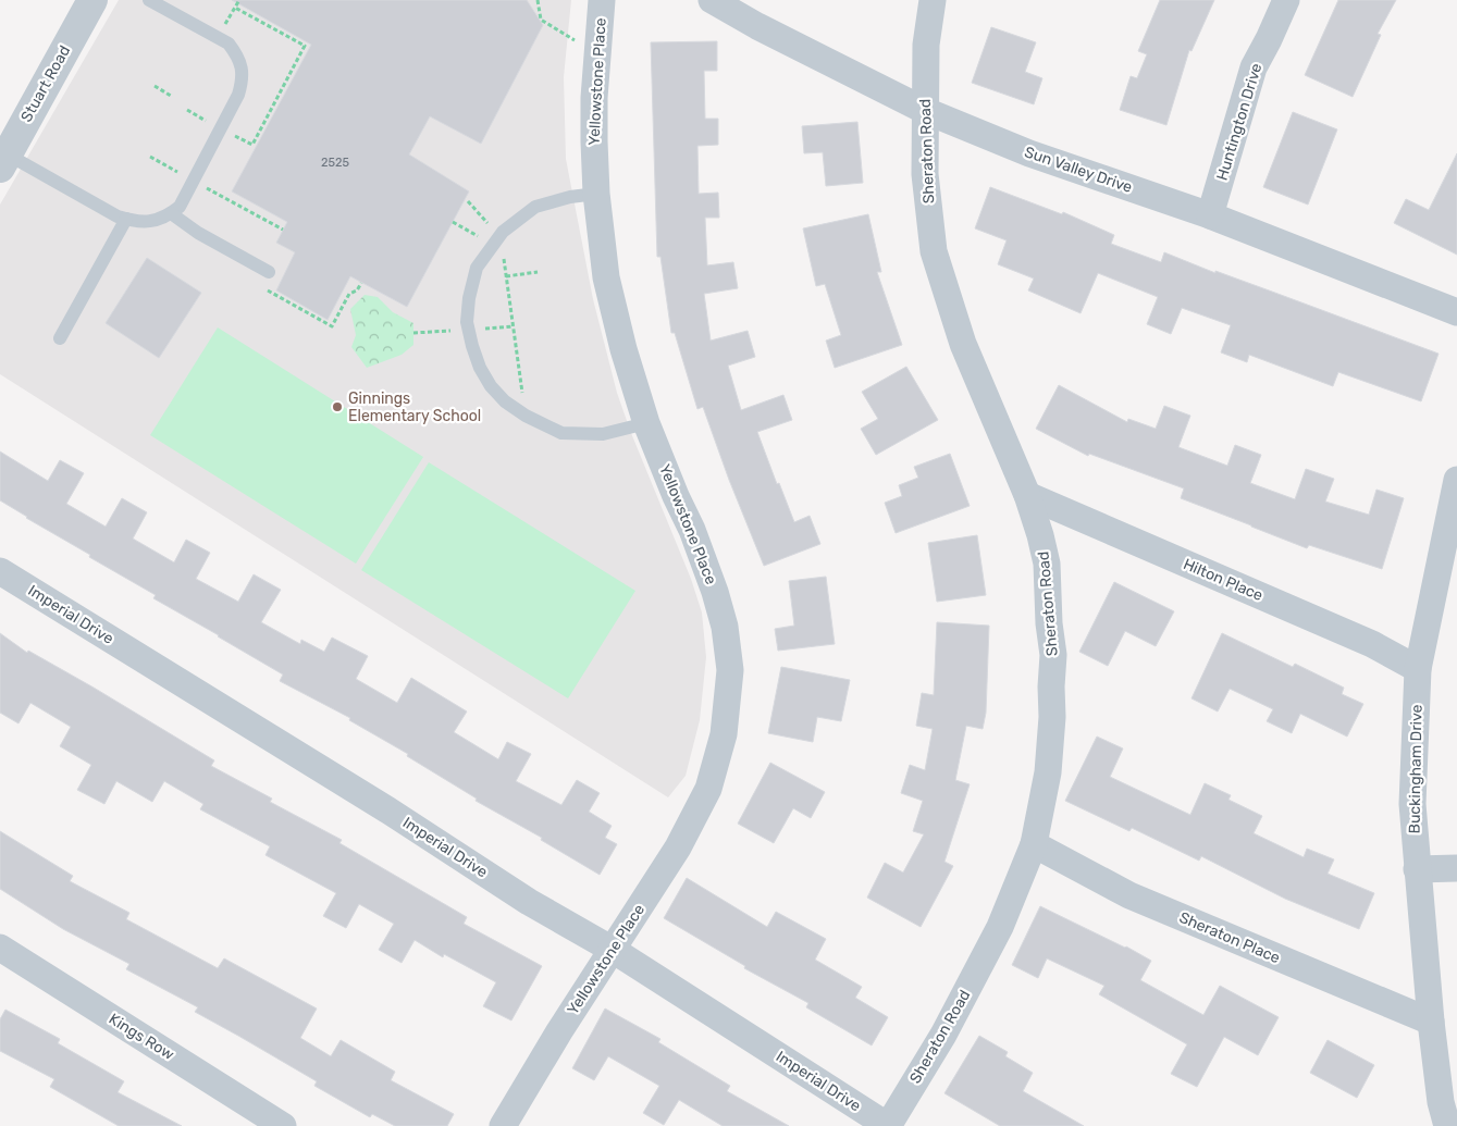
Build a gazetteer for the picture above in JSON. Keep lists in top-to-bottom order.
{
  "streets": {
    "street": [
      "Yellowstone Place",
      "Stuart Road",
      "Huntington Drive",
      "Sheraton Road",
      "Sun Valley Drive",
      "Hilton Place",
      "Imperial Drive",
      "Buckingham Drive",
      "Sheraton Place",
      "Kings Row"
    ]
  },
  "crossings": [
    ["Yellowstone Place", "Imperial Drive"],
    ["Huntington Drive", "Sun Valley Drive"],
    ["Sheraton Road", "Sun Valley Drive"],
    ["Sheraton Road", "Hilton Place"],
    ["Sheraton Road", "Imperial Drive"],
    ["Sheraton Road", "Sheraton Place"],
    ["Hilton Place", "Buckingham Drive"],
    ["Buckingham Drive", "Sheraton Place"]
  ],
  "places": ["Ginnings Elementary School"],
  "house_numbers": ["2525"]
}
